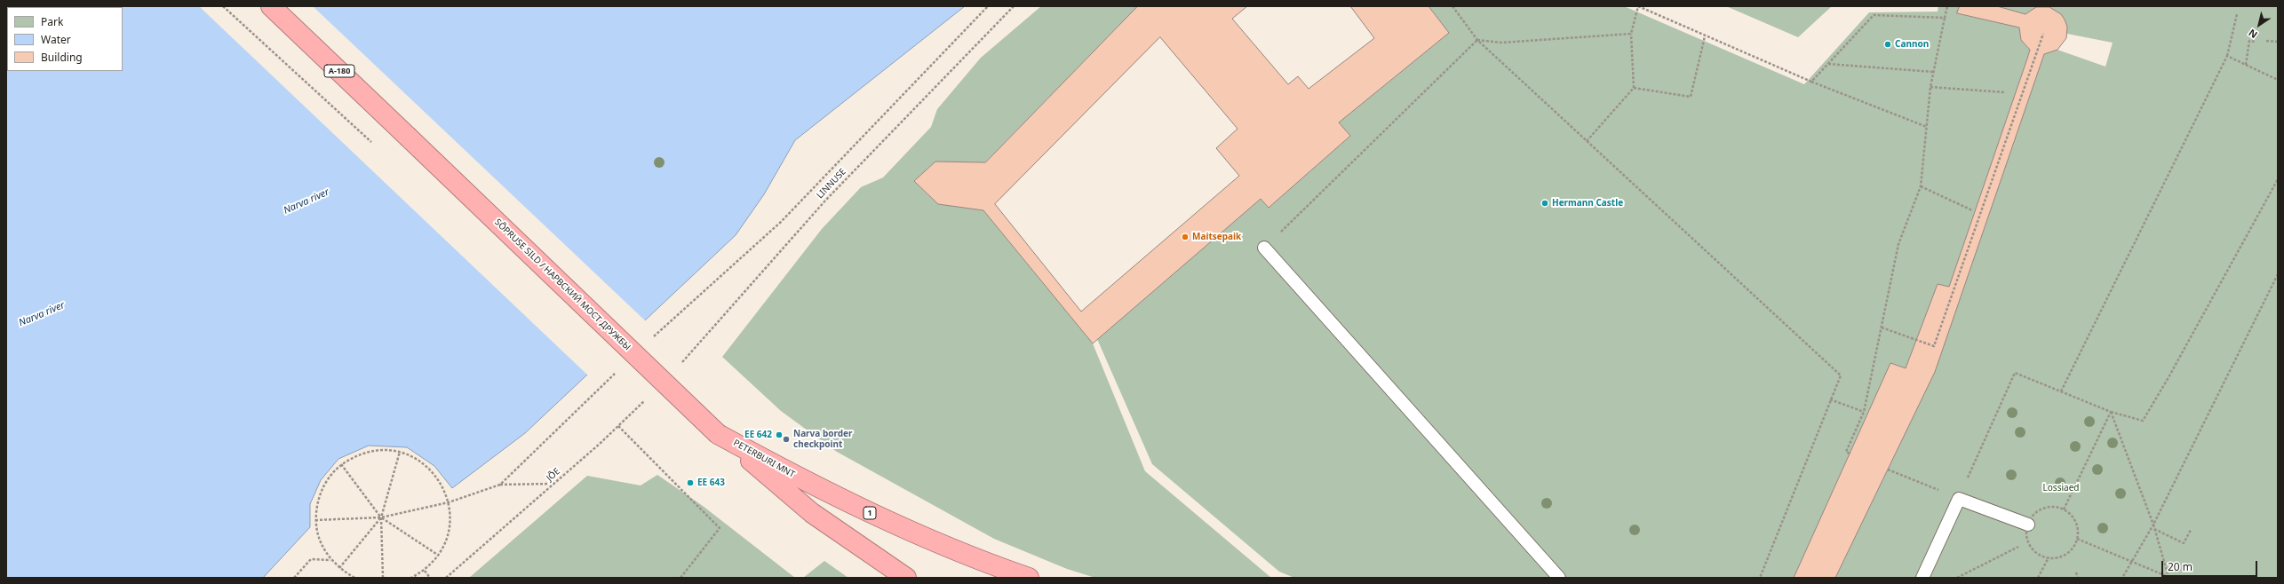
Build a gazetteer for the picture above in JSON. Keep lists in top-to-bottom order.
{
  "streets": {
    "highway": [
      "А-180",
      "SÕPRUSE SILD / НАРВСКИЙ МОСТ ДРУЖБЫ",
      "PETERBURI MNT",
      "1"
    ],
    "path": ["LINNUSE", "JÕE"]
  },
  "crossings": [
    ["SÕPRUSE SILD / НАРВСКИЙ МОСТ ДРУЖБЫ", "PETERBURI MNT"]
  ],
  "water": ["Narva river"],
  "parks": ["Lossiaed"],
  "places": [
    "Cannon",
    "Hermann Castle",
    "Maitsepaik",
    "EE 642",
    "Narva border checkpoint",
    "EE 643"
  ],
  "legend": ["Park", "Water", "Building"],
  "scale_bar": "20 m",
  "north": "bottom left"
}
